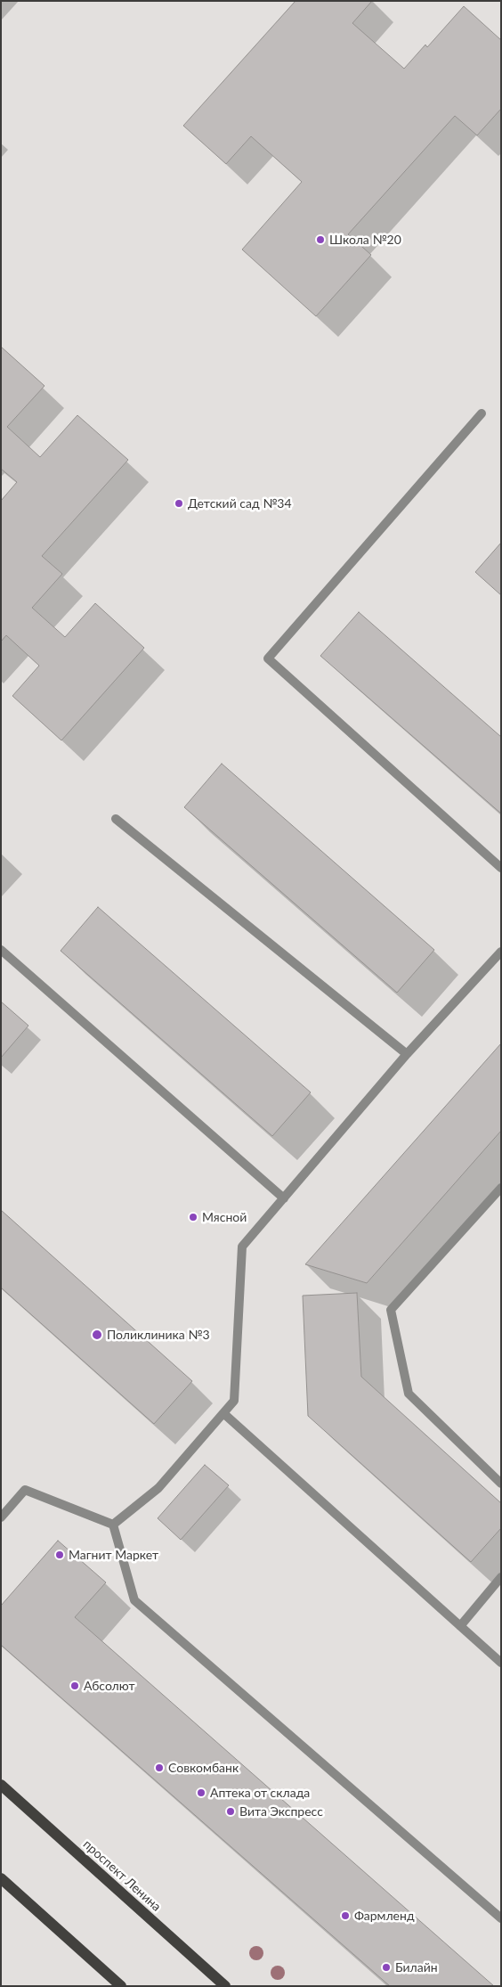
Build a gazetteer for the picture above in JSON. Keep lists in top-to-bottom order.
{
  "streets": {
    "main road": ["проспект Ленина"]
  },
  "places": [
    "Школа №20",
    "Детский сад №34",
    "Мясной",
    "Поликлиника №3",
    "Магнит Маркет",
    "Абсолют",
    "Совкомбанк",
    "Аптека от склада",
    "Вита Экспресс",
    "Фармленд",
    "Билайн"
  ]
}
